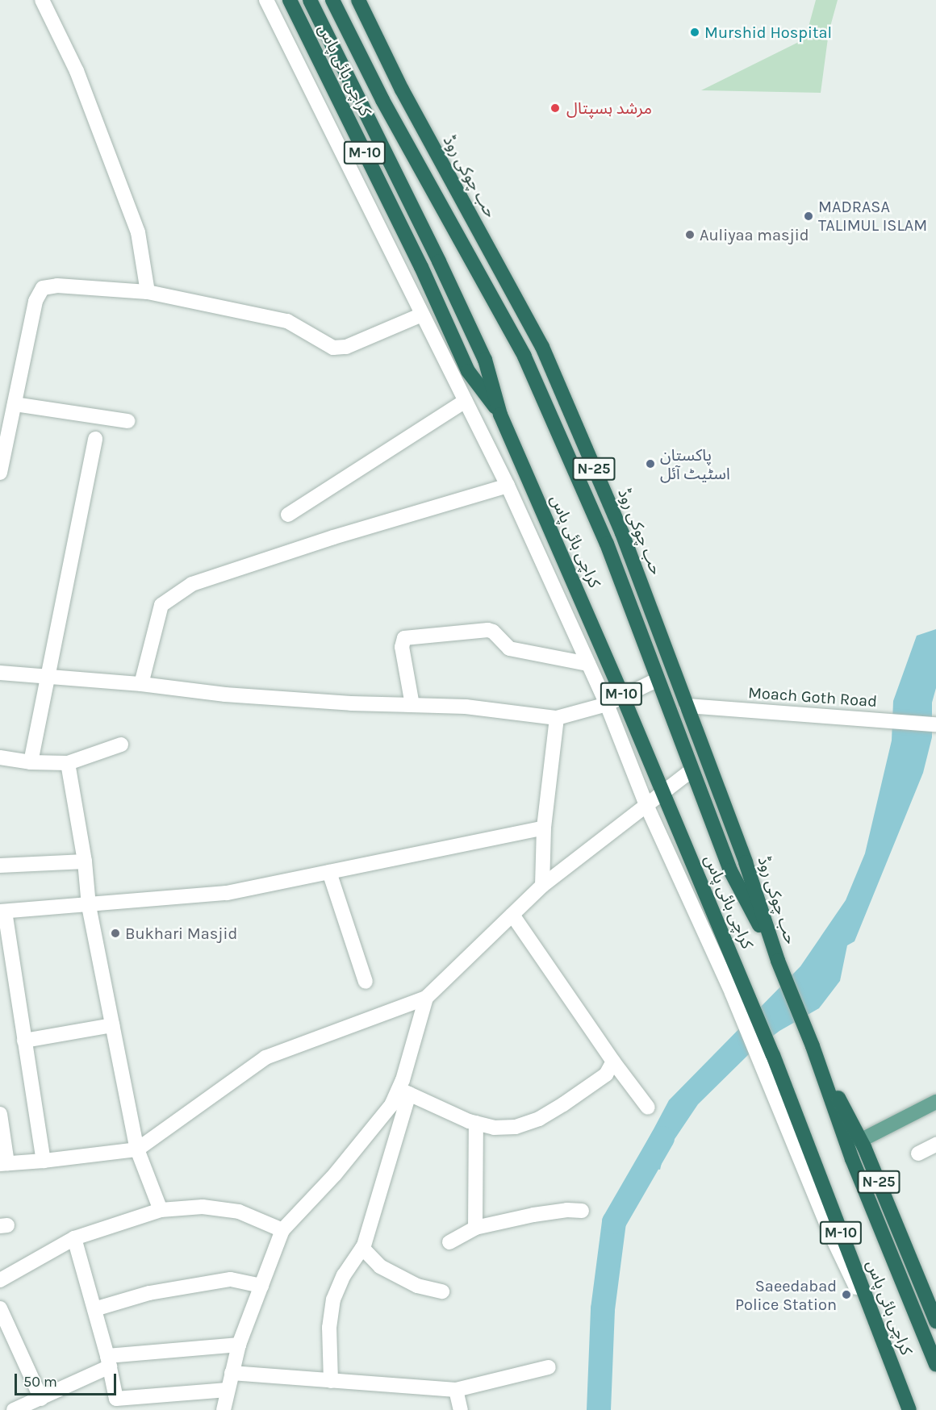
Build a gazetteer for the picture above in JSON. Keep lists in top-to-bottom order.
{
  "streets": {
    "highway": [
      "کراچی بائی پاس",
      "M-10",
      "حب چوکی روڈ",
      "N-25"
    ],
    "street": ["Moach Goth Road"]
  },
  "crossings": [
    ["حب چوکی روڈ", "Moach Goth Road"]
  ],
  "places": [
    "Murshid Hospital",
    "مرشد ہسپتال",
    "MADRASA TALIMUL ISLAM",
    "Auliyaa masjid",
    "پاکستان اسٹیٹ آئل",
    "Bukhari Masjid",
    "Saeedabad Police Station"
  ],
  "scale_bar": "50 m"
}
